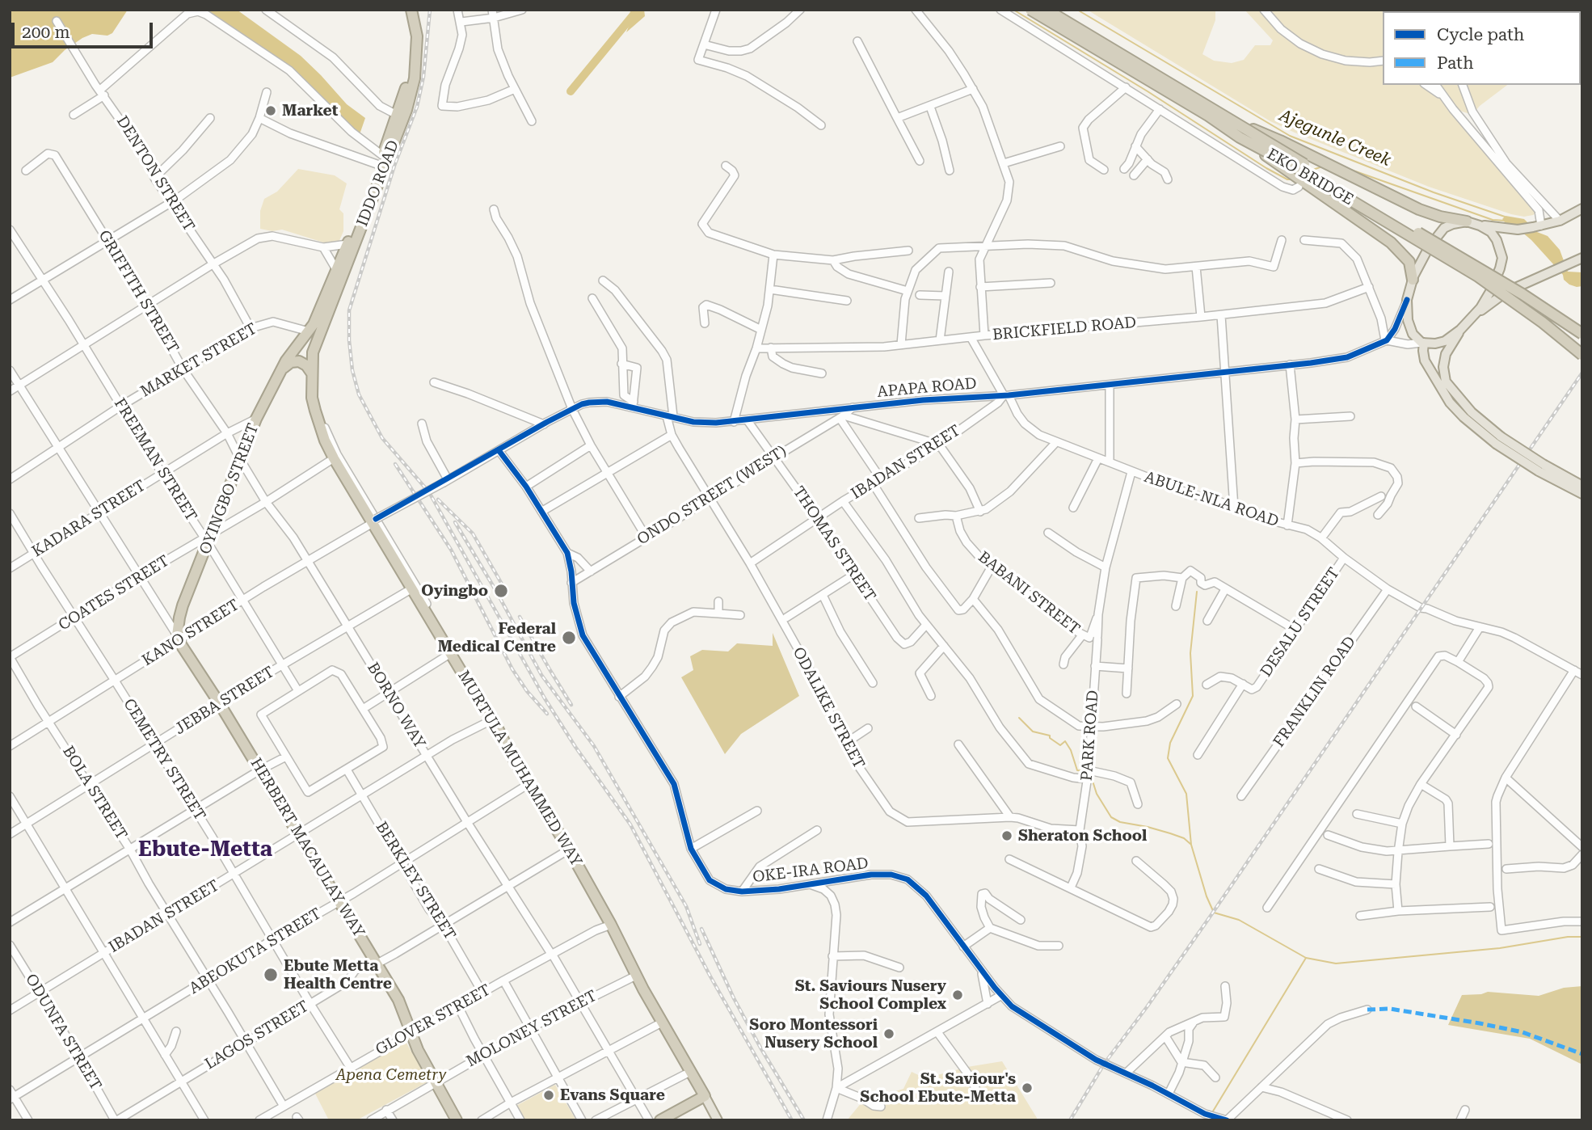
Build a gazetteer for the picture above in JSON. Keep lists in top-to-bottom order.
{
  "streets": {
    "highway": [
      "EKO BRIDGE",
      "IDDO ROAD",
      "OYINGBO STREET",
      "MURTULA MUHAMMED WAY",
      "HERBERT MACAULAY WAY"
    ],
    "street": [
      "DENTON STREET",
      "GRIFFITH STREET",
      "BRICKFIELD ROAD",
      "MARKET STREET",
      "APAPA ROAD",
      "FREEMAN STREET",
      "IBADAN STREET",
      "ONDO STREET (WEST)",
      "ABULE-NLA ROAD",
      "KADARA STREET",
      "THOMAS STREET",
      "COATES STREET",
      "BABANI STREET",
      "DESALU STREET",
      "KANO STREET",
      "FRANKLIN ROAD",
      "JEBBA STREET",
      "BORNO WAY",
      "ODALIKE STREET",
      "PARK ROAD",
      "CEMETRY STREET",
      "BOLA STREET",
      "OKE-IRA ROAD",
      "BERKLEY STREET",
      "ABEOKUTA STREET",
      "GLOVER STREET",
      "MOLONEY STREET",
      "ODUNFA STREET",
      "LAGOS STREET"
    ]
  },
  "crossings": [
    ["DENTON STREET", "MARKET STREET"],
    ["IDDO ROAD", "MARKET STREET"],
    ["IDDO ROAD", "OYINGBO STREET"],
    ["IDDO ROAD", "MURTULA MUHAMMED WAY"],
    ["GRIFFITH STREET", "MARKET STREET"],
    ["GRIFFITH STREET", "OYINGBO STREET"],
    ["GRIFFITH STREET", "KADARA STREET"],
    ["GRIFFITH STREET", "BORNO WAY"],
    ["MARKET STREET", "FREEMAN STREET"],
    ["APAPA ROAD", "IBADAN STREET"],
    ["APAPA ROAD", "ONDO STREET (WEST)"],
    ["APAPA ROAD", "ABULE-NLA ROAD"],
    ["APAPA ROAD", "THOMAS STREET"],
    ["APAPA ROAD", "KANO STREET"],
    ["APAPA ROAD", "ODALIKE STREET"],
    ["APAPA ROAD", "MURTULA MUHAMMED WAY"],
    ["FREEMAN STREET", "OYINGBO STREET"],
    ["FREEMAN STREET", "KADARA STREET"],
    ["FREEMAN STREET", "COATES STREET"],
    ["FREEMAN STREET", "KANO STREET"],
    ["FREEMAN STREET", "JEBBA STREET"],
    ["IBADAN STREET", "ABULE-NLA ROAD"],
    ["IBADAN STREET", "THOMAS STREET"],
    ["IBADAN STREET", "BORNO WAY"],
    ["IBADAN STREET", "ODALIKE STREET"],
    ["IBADAN STREET", "CEMETRY STREET"],
    ["IBADAN STREET", "MURTULA MUHAMMED WAY"],
    ["IBADAN STREET", "BOLA STREET"],
    ["IBADAN STREET", "HERBERT MACAULAY WAY"],
    ["IBADAN STREET", "BERKLEY STREET"],
    ["IBADAN STREET", "ODUNFA STREET"],
    ["OYINGBO STREET", "KADARA STREET"],
    ["OYINGBO STREET", "COATES STREET"],
    ["OYINGBO STREET", "KANO STREET"],
    ["OYINGBO STREET", "BORNO WAY"],
    ["OYINGBO STREET", "HERBERT MACAULAY WAY"],
    ["ONDO STREET (WEST)", "THOMAS STREET"],
    ["ONDO STREET (WEST)", "ODALIKE STREET"],
    ["ONDO STREET (WEST)", "OKE-IRA ROAD"],
    ["ABULE-NLA ROAD", "DESALU STREET"],
    ["ABULE-NLA ROAD", "FRANKLIN ROAD"],
    ["ABULE-NLA ROAD", "PARK ROAD"],
    ["KADARA STREET", "CEMETRY STREET"],
    ["COATES STREET", "BORNO WAY"],
    ["COATES STREET", "CEMETRY STREET"],
    ["COATES STREET", "MURTULA MUHAMMED WAY"],
    ["COATES STREET", "BOLA STREET"],
    ["BABANI STREET", "PARK ROAD"],
    ["KANO STREET", "BORNO WAY"],
    ["KANO STREET", "CEMETRY STREET"],
    ["KANO STREET", "MURTULA MUHAMMED WAY"],
    ["KANO STREET", "BOLA STREET"],
    ["KANO STREET", "HERBERT MACAULAY WAY"],
    ["JEBBA STREET", "BORNO WAY"],
    ["JEBBA STREET", "CEMETRY STREET"],
    ["JEBBA STREET", "MURTULA MUHAMMED WAY"],
    ["JEBBA STREET", "BOLA STREET"],
    ["JEBBA STREET", "HERBERT MACAULAY WAY"],
    ["BORNO WAY", "ABEOKUTA STREET"],
    ["BORNO WAY", "GLOVER STREET"],
    ["BORNO WAY", "MOLONEY STREET"],
    ["BORNO WAY", "LAGOS STREET"],
    ["ODALIKE STREET", "PARK ROAD"],
    ["CEMETRY STREET", "ABEOKUTA STREET"],
    ["CEMETRY STREET", "GLOVER STREET"],
    ["CEMETRY STREET", "LAGOS STREET"],
    ["MURTULA MUHAMMED WAY", "ABEOKUTA STREET"],
    ["MURTULA MUHAMMED WAY", "GLOVER STREET"],
    ["MURTULA MUHAMMED WAY", "MOLONEY STREET"],
    ["MURTULA MUHAMMED WAY", "LAGOS STREET"],
    ["BOLA STREET", "ABEOKUTA STREET"],
    ["BOLA STREET", "GLOVER STREET"],
    ["BOLA STREET", "LAGOS STREET"],
    ["HERBERT MACAULAY WAY", "ABEOKUTA STREET"],
    ["HERBERT MACAULAY WAY", "GLOVER STREET"],
    ["HERBERT MACAULAY WAY", "MOLONEY STREET"],
    ["HERBERT MACAULAY WAY", "LAGOS STREET"],
    ["BERKLEY STREET", "ABEOKUTA STREET"],
    ["BERKLEY STREET", "GLOVER STREET"],
    ["BERKLEY STREET", "LAGOS STREET"],
    ["ABEOKUTA STREET", "ODUNFA STREET"],
    ["ODUNFA STREET", "LAGOS STREET"]
  ],
  "districts": ["Ebute-Metta"],
  "water": ["Ajegunle Creek"],
  "parks": ["Apena Cemetry"],
  "places": [
    "Market",
    "Oyingbo",
    "Federal Medical Centre",
    "Sheraton School",
    "Ebute Metta Health Centre",
    "St. Saviours Nusery School Complex",
    "Soro Montessori Nusery School",
    "St. Saviour's School Ebute-Metta",
    "Evans Square"
  ],
  "legend": ["Cycle path", "Path"],
  "scale_bar": "200 m"
}
